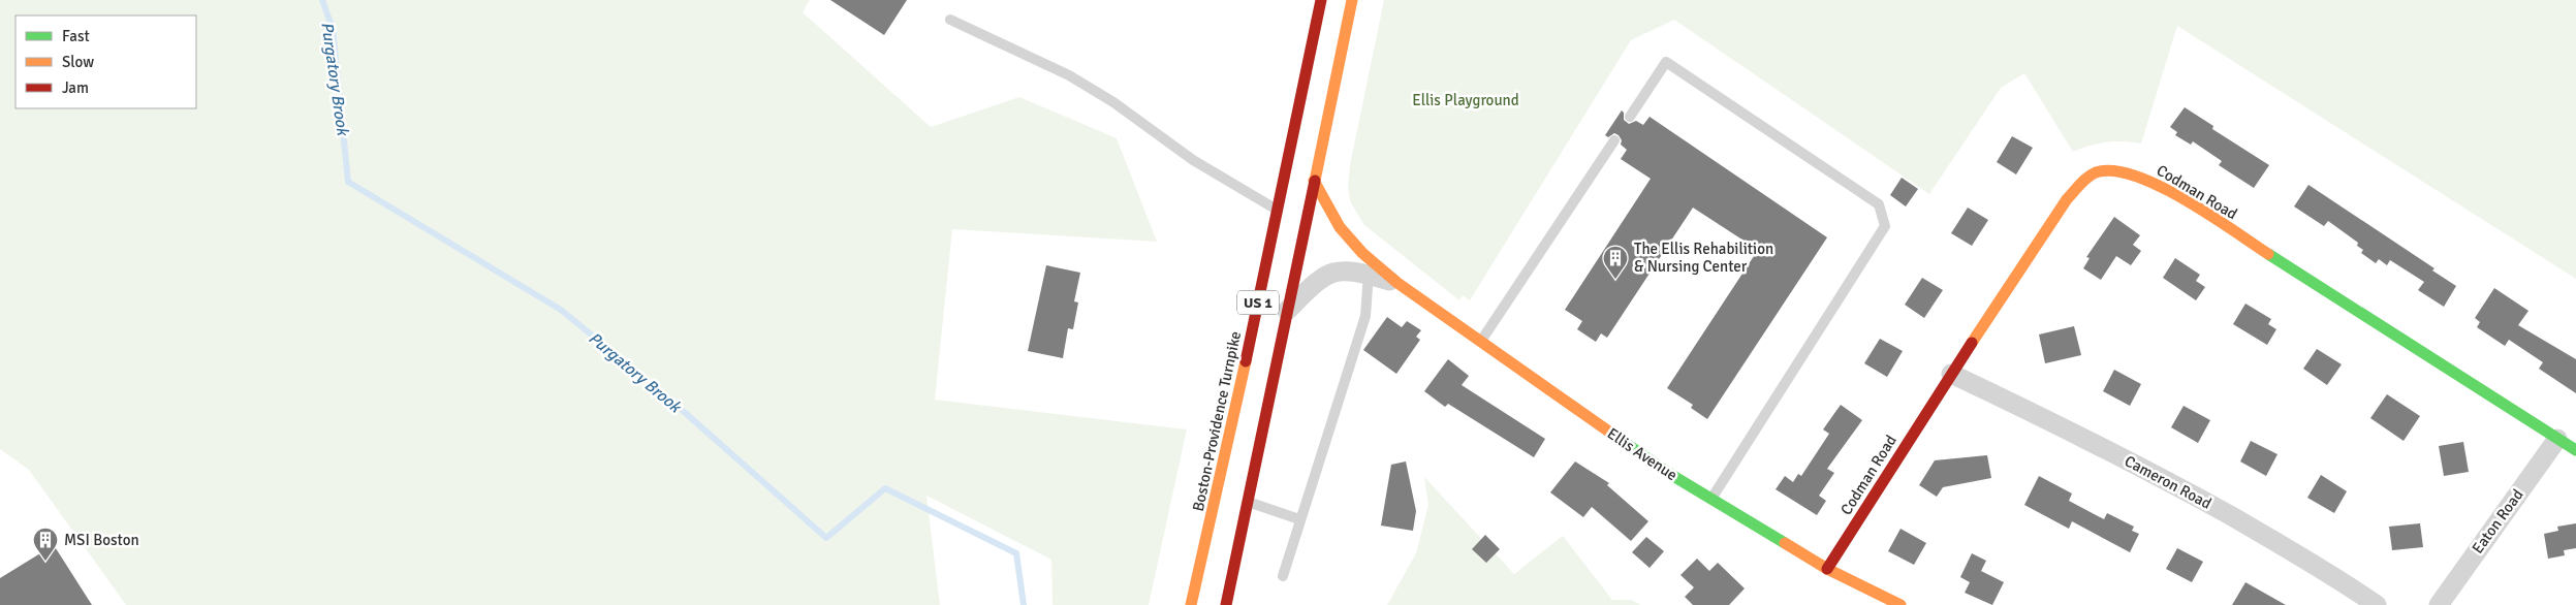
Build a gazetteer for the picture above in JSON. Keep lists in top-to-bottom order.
{
  "streets": {
    "street": [
      "Codman Road",
      "US 1",
      "Boston-Providence Turnpike",
      "Ellis Avenue",
      "Cameron Road",
      "Eaton Road"
    ]
  },
  "crossings": [
    ["Codman Road", "Ellis Avenue"],
    ["Codman Road", "Cameron Road"],
    ["Codman Road", "Eaton Road"],
    ["US 1", "Ellis Avenue"]
  ],
  "water": ["Purgatory Brook"],
  "parks": ["Ellis Playground"],
  "places": {
    "building": ["The Ellis Rehabilition & Nursing Center", "MSI Boston"]
  },
  "legend": ["Fast", "Slow", "Jam"]
}
